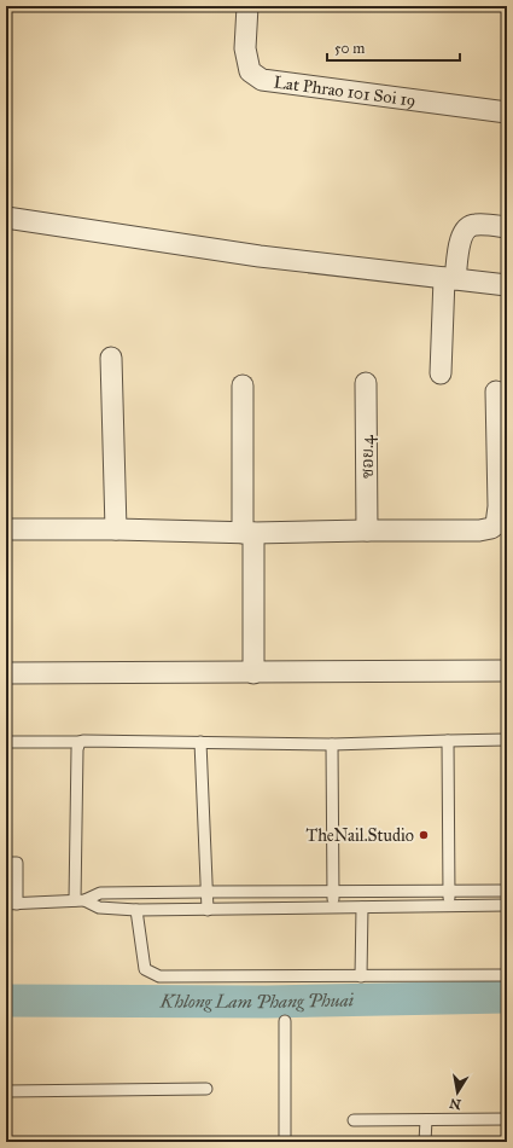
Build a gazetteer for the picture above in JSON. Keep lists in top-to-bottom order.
{
  "streets": {
    "street": ["Lat Phrao 101 Soi 19", "ซอย.4"]
  },
  "water": ["Khlong Lam Phang Phuai"],
  "places": ["TheNail.Studio"],
  "scale_bar": "50 m",
  "north": "bottom"
}
